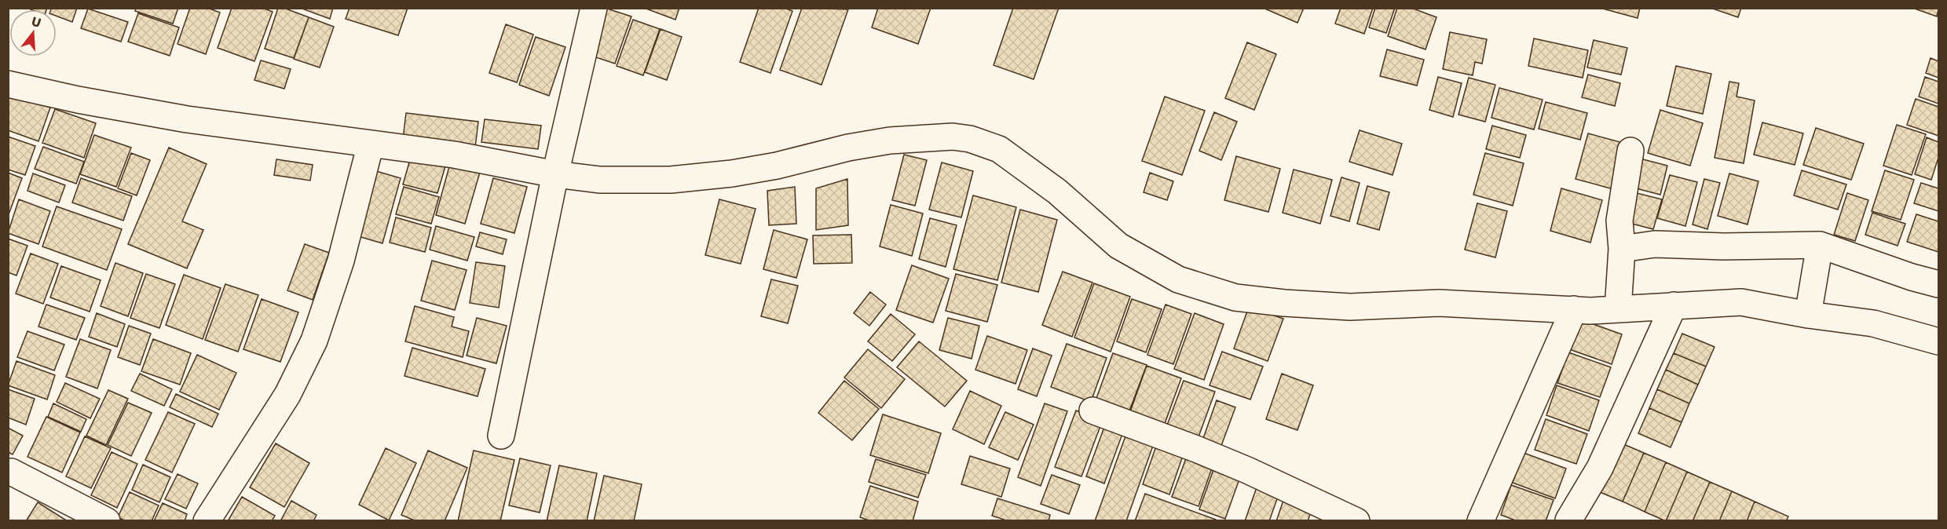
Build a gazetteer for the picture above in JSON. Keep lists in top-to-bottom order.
{
  "north": "top"
}
